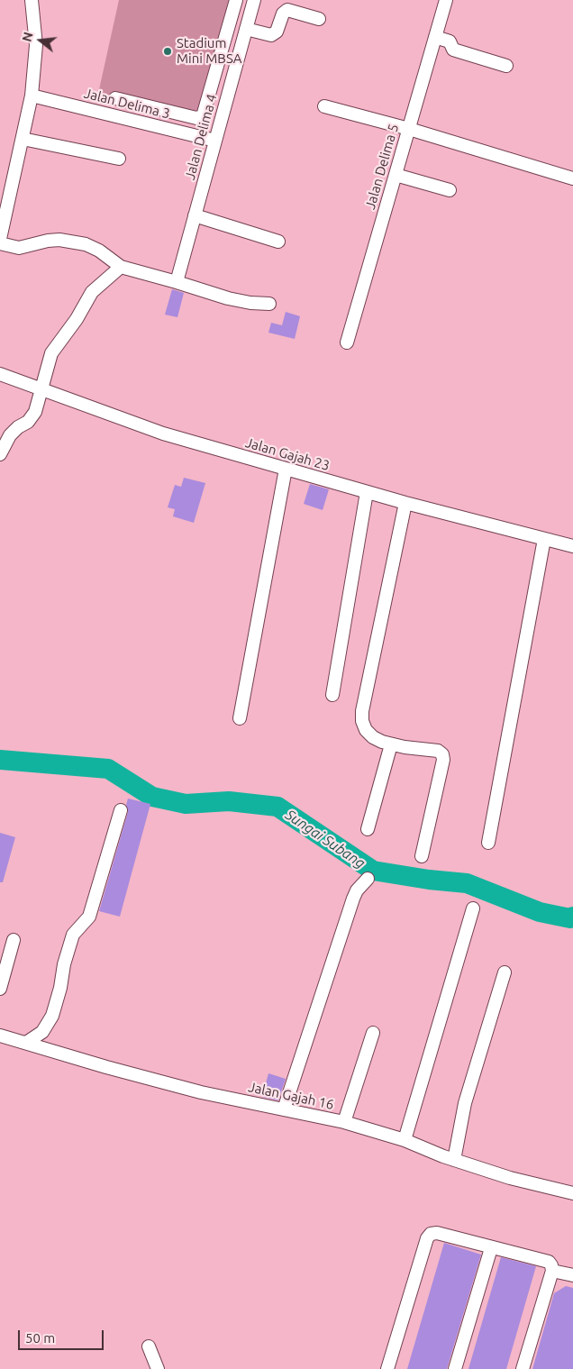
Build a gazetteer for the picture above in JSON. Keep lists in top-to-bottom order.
{
  "streets": {
    "street": [
      "Jalan Delima 3",
      "Jalan Delima 4",
      "Jalan Delima 5",
      "Jalan Gajah 23",
      "Jalan Gajah 16"
    ]
  },
  "crossings": [
    ["Jalan Delima 3", "Jalan Delima 4"]
  ],
  "water": ["Sungai Subang"],
  "places": ["Stadium Mini MBSA"],
  "scale_bar": "50 m",
  "north": "left"
}
